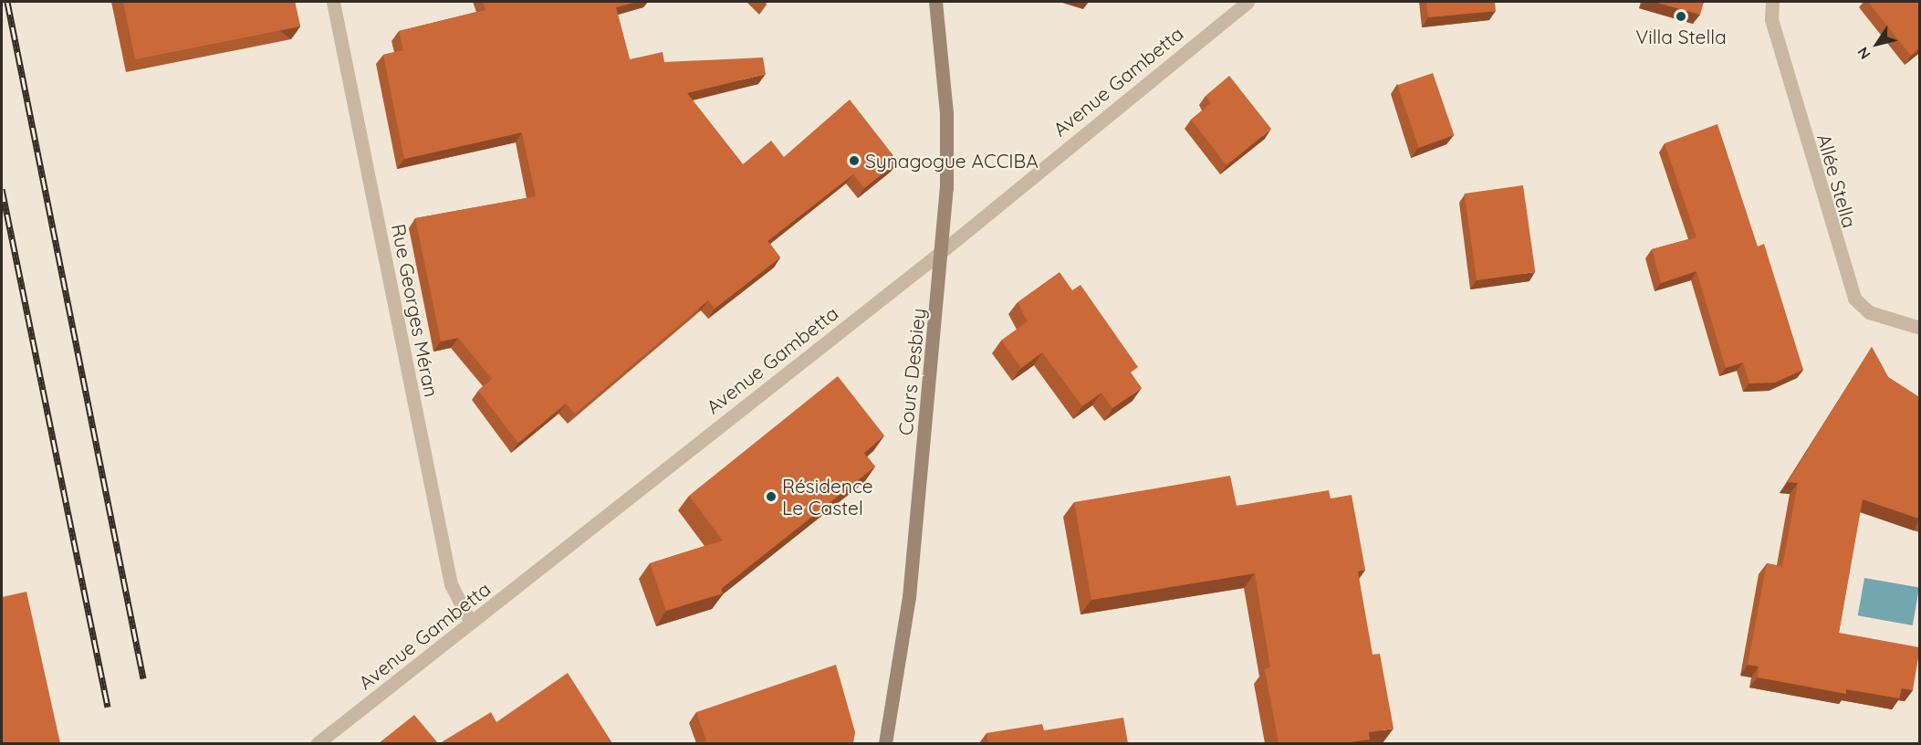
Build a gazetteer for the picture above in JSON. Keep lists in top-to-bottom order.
{
  "streets": {
    "street": [
      "Avenue Gambetta",
      "Allée Stella",
      "Rue Georges Méran",
      "Cours Desbiey"
    ]
  },
  "crossings": [
    ["Avenue Gambetta", "Rue Georges Méran"],
    ["Avenue Gambetta", "Cours Desbiey"]
  ],
  "places": ["Villa Stella", "Synagogue ACCIBA", "Résidence Le Castel"],
  "north": "bottom left"
}
